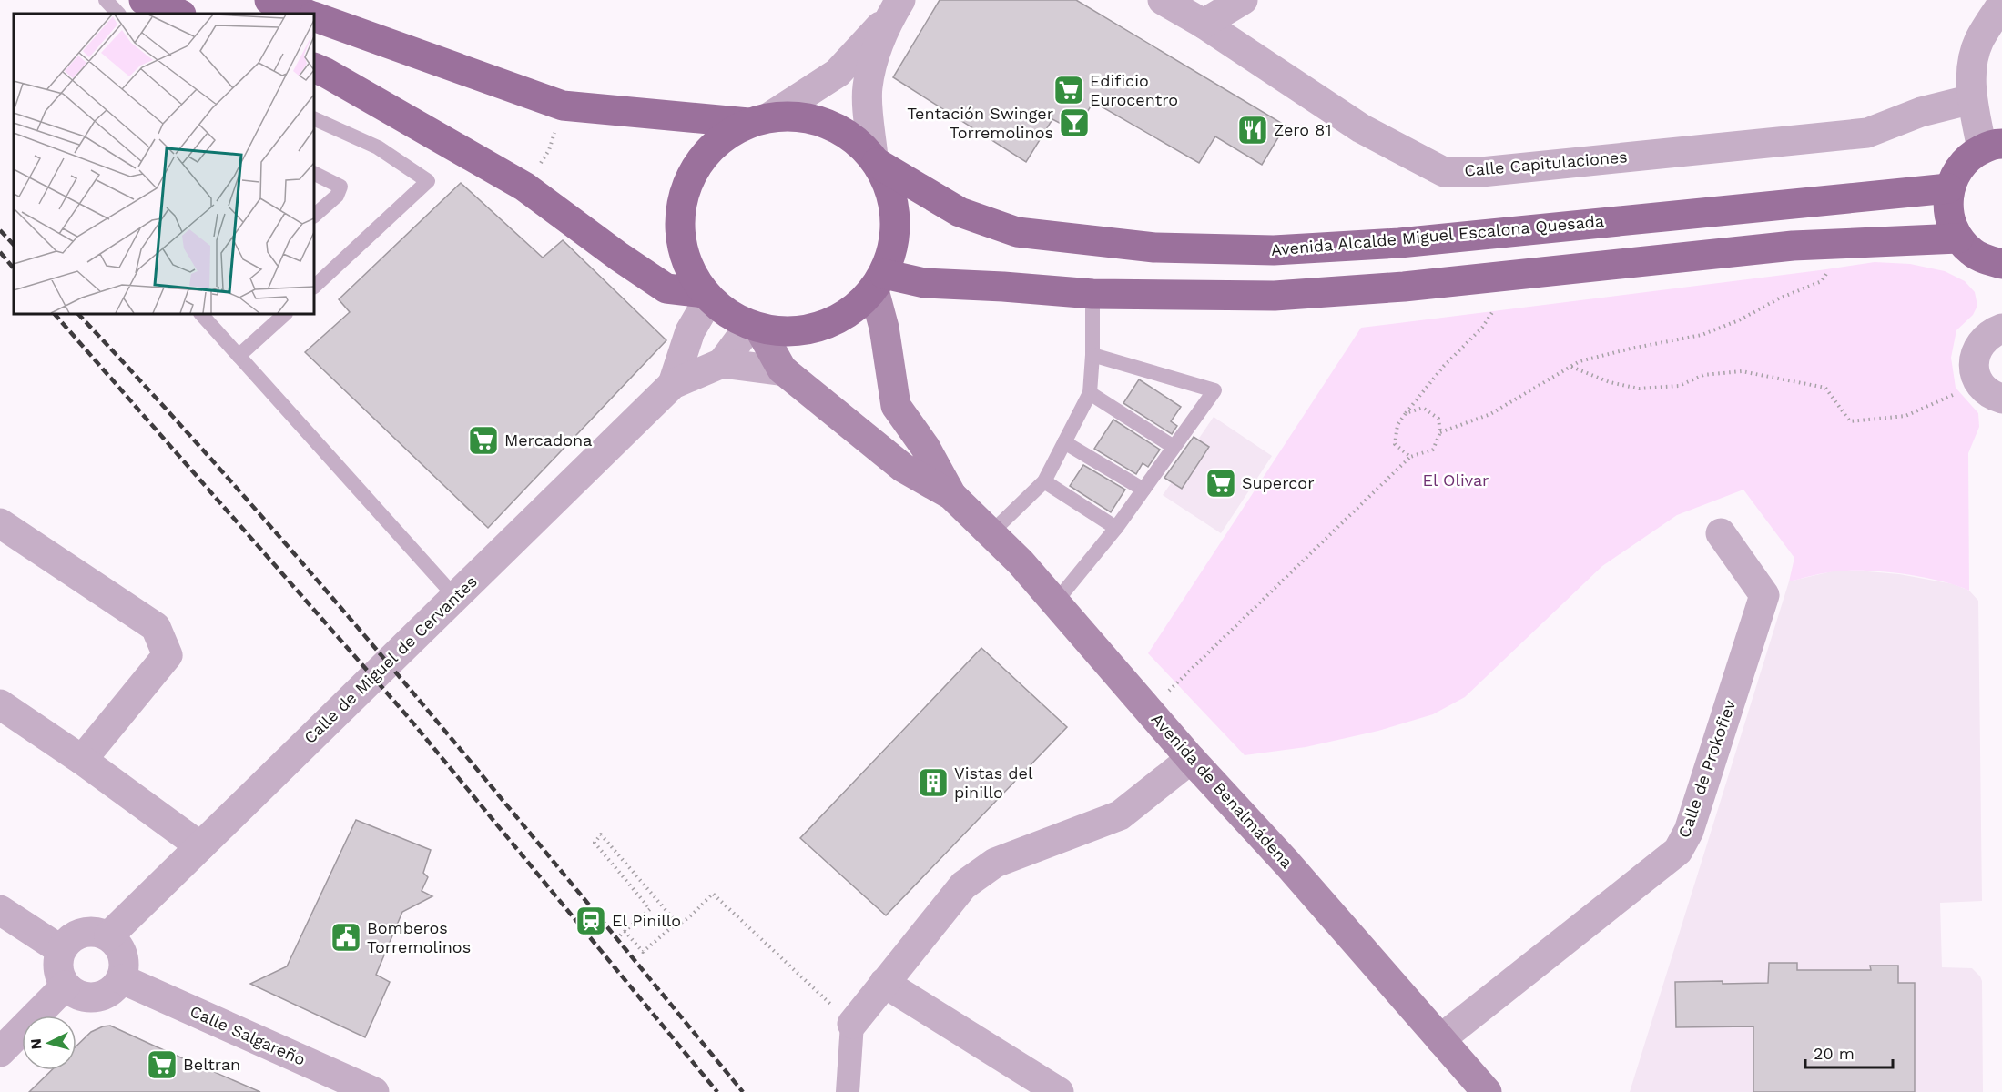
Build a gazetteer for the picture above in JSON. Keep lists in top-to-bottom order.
{
  "streets": {
    "main road": ["Avenida Alcalde Miguel Escalona Quesada", "Avenida de Benalmádena"],
    "street": [
      "Calle Capitulaciones",
      "Calle de Miguel de Cervantes",
      "Calle de Prokofiev",
      "Calle Salgareño"
    ]
  },
  "crossings": [
    ["Calle de Miguel de Cervantes", "Calle Salgareño"],
    ["Calle de Prokofiev", "Avenida de Benalmádena"]
  ],
  "parks": ["El Olivar"],
  "places": {
    "supermarket": [
      "Edificio Eurocentro",
      "Mercadona",
      "Supercor",
      "Beltran"
    ],
    "bar": ["Tentación Swinger Torremolinos"],
    "restaurant": ["Zero 81"],
    "building": ["Vistas del pinillo"],
    "station": ["El Pinillo"],
    "public building": ["Bomberos Torremolinos"]
  },
  "scale_bar": "20 m",
  "north": "left"
}
